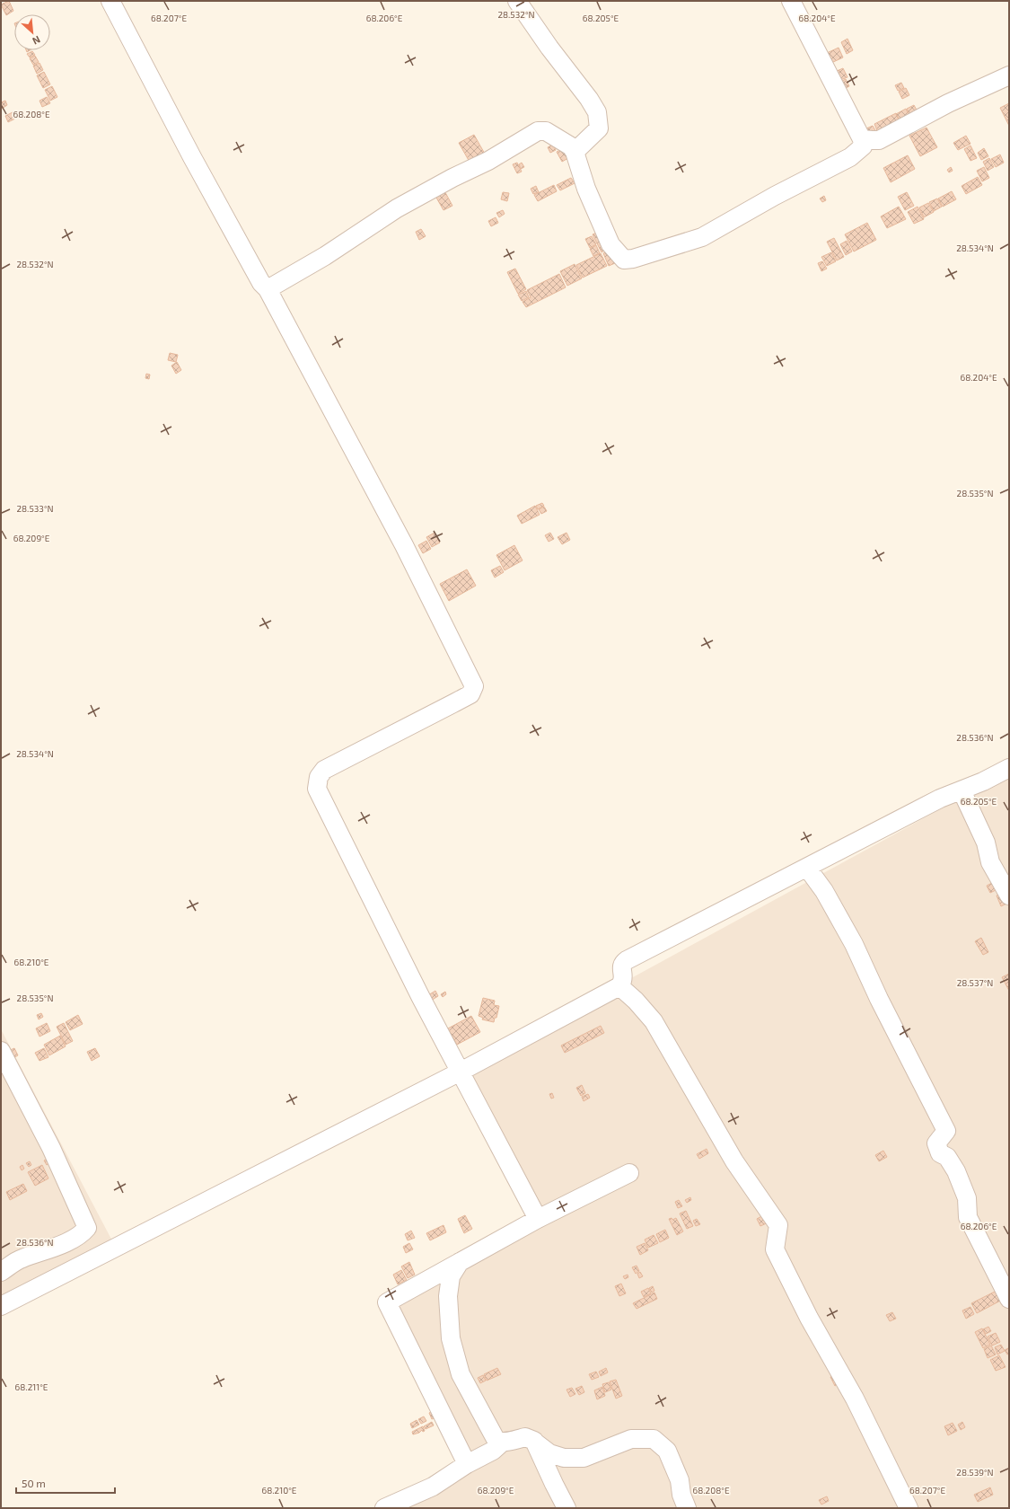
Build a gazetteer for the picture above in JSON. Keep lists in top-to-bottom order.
{
  "scale_bar": "50 m",
  "north": "bottom right",
  "coordinates": [
    "28.532°N",
    "68.207°E",
    "68.206°E",
    "68.205°E",
    "68.204°E",
    "68.208°E",
    "28.534°N",
    "28.535°N",
    "28.533°N",
    "68.209°E",
    "28.536°N",
    "68.210°E",
    "28.537°N",
    "68.211°E",
    "28.539°N"
  ]
}
